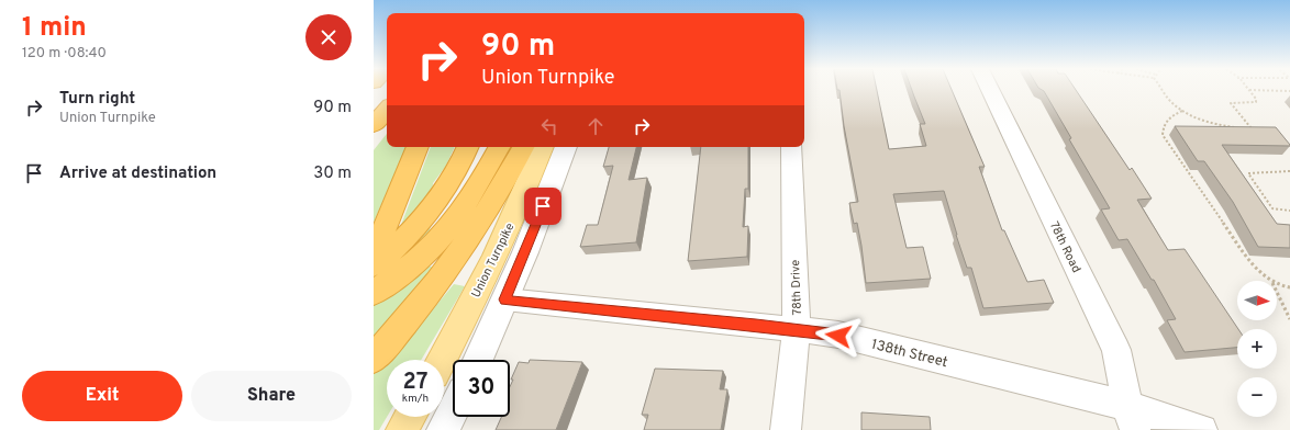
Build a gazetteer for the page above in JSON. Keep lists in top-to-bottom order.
{
  "streets": {
    "main road": ["Union Turnpike"],
    "street": ["78th Road", "78th Drive", "138th Street"]
  },
  "crossings": [
    ["78th Road", "138th Street"],
    ["Union Turnpike", "138th Street"],
    ["78th Drive", "138th Street"]
  ],
  "north": "right",
  "page": {
    "heading": ["1 min", "120 m · 08:40"],
    "turn": ["90 m", "Union Turnpike"],
    "list": [
      {
        "name": "Turn right",
        "note": "Union Turnpike",
        "value": "90 m"
      },
      {
        "name": "Arrive at destination",
        "value": "30 m"
      }
    ],
    "map_buttons": ["+", "−"],
    "speed": "27 km/h",
    "limit": "30",
    "buttons": ["Exit", "Share"]
  }
}
